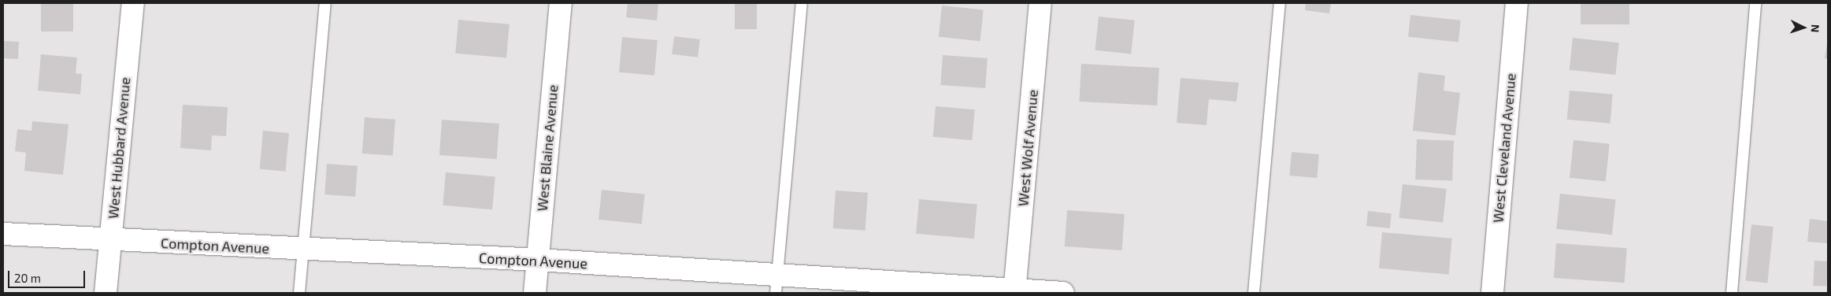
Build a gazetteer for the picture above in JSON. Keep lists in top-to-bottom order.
{
  "streets": {
    "street": [
      "West Hubbard Avenue",
      "West Blaine Avenue",
      "West Wolf Avenue",
      "West Cleveland Avenue",
      "Compton Avenue"
    ]
  },
  "crossings": [
    ["West Hubbard Avenue", "Compton Avenue"],
    ["West Blaine Avenue", "Compton Avenue"],
    ["West Wolf Avenue", "Compton Avenue"]
  ],
  "scale_bar": "20 m",
  "north": "right"
}
